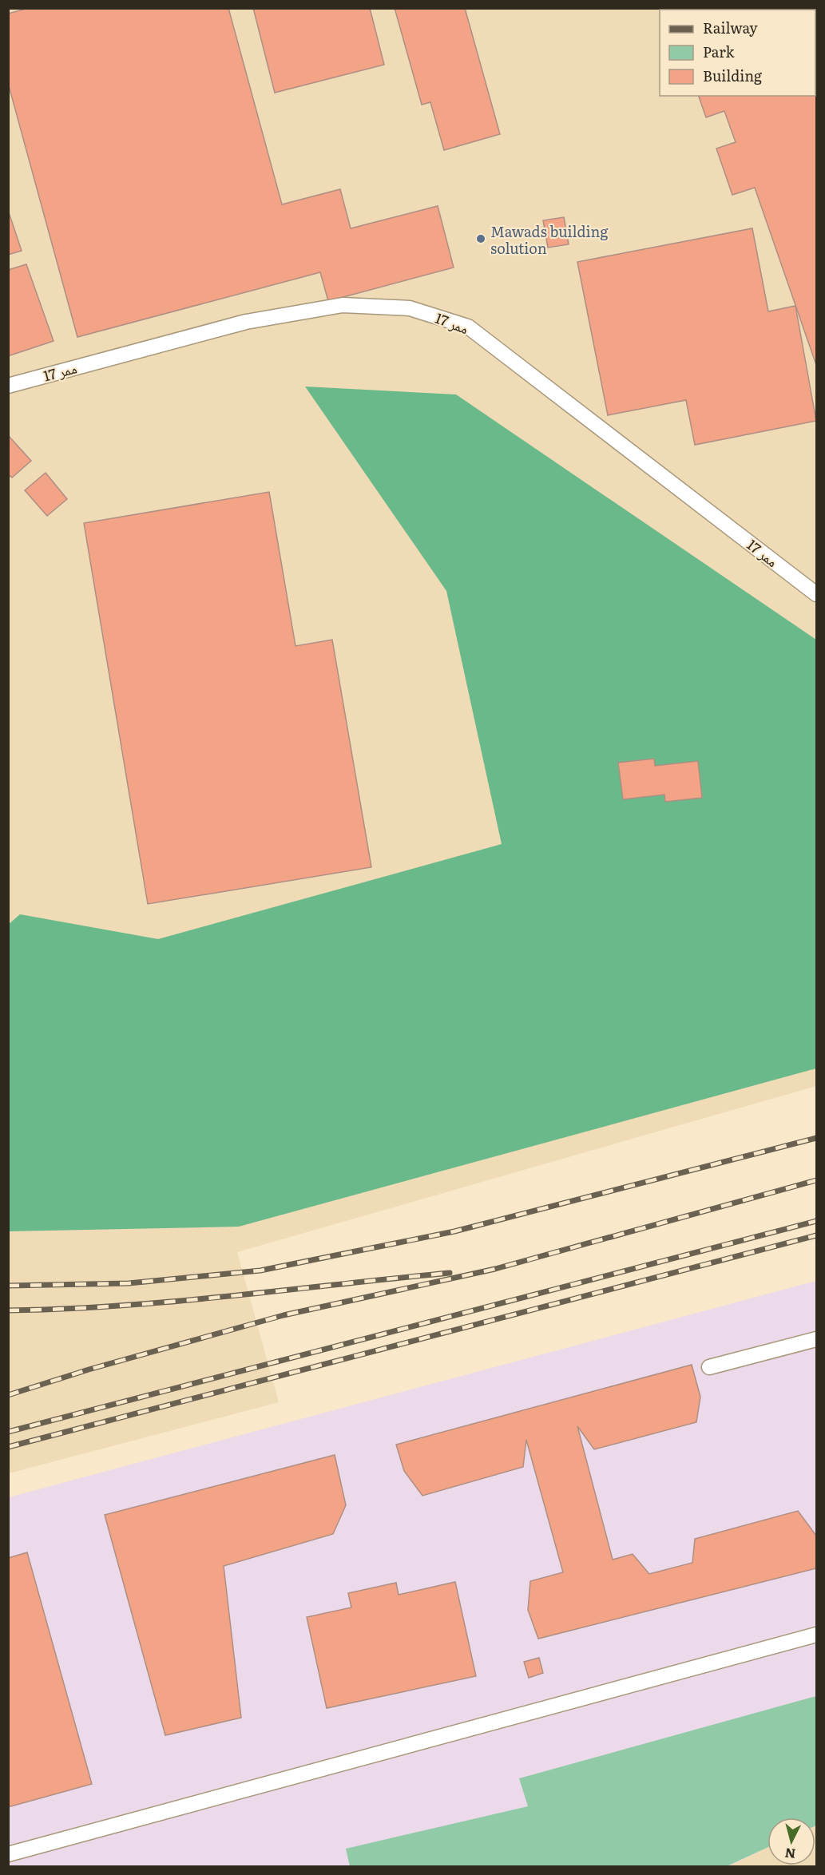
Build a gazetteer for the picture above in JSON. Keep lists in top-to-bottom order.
{
  "streets": {
    "lane": ["ممر 17"]
  },
  "places": ["Mawads building solution"],
  "legend": ["Railway", "Park", "Building"],
  "north": "bottom"
}
